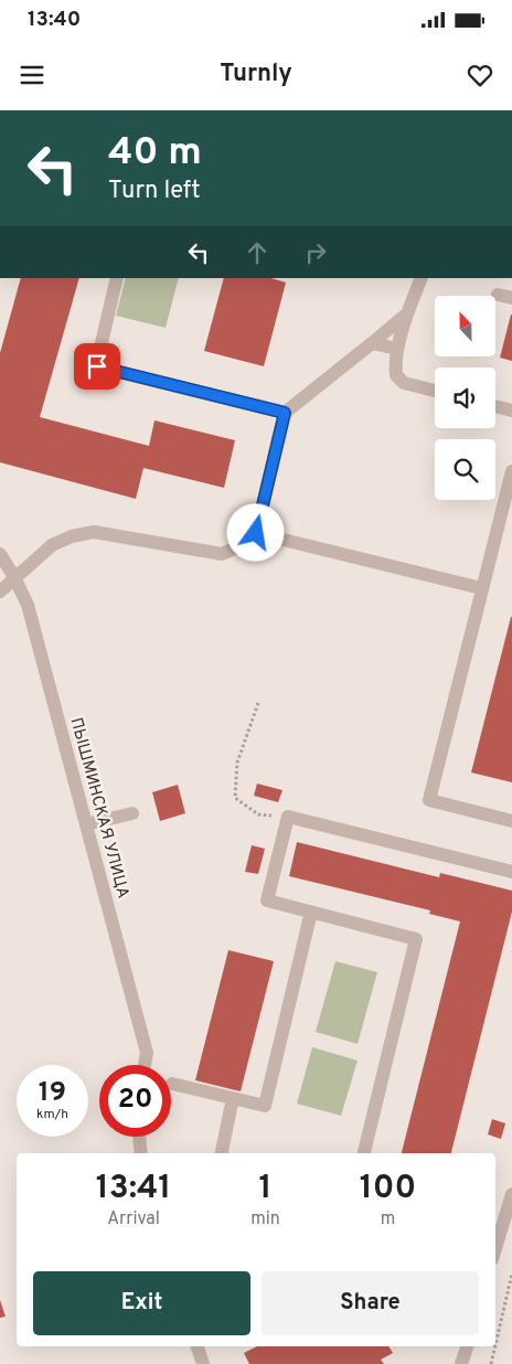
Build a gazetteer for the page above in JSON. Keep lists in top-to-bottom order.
{
  "streets": {
    "street": ["ПЫШМИНСКАЯ УЛИЦА"]
  },
  "north": "top",
  "page": {
    "status": "13:40",
    "header": "Turnly",
    "turn": ["40 m", "Turn left"],
    "speed": "19 km/h",
    "limit": "20",
    "eta": [
      "13:41",
      "Arrival",
      "1",
      "min",
      "100",
      "m"
    ],
    "buttons": ["Exit", "Share"]
  }
}
